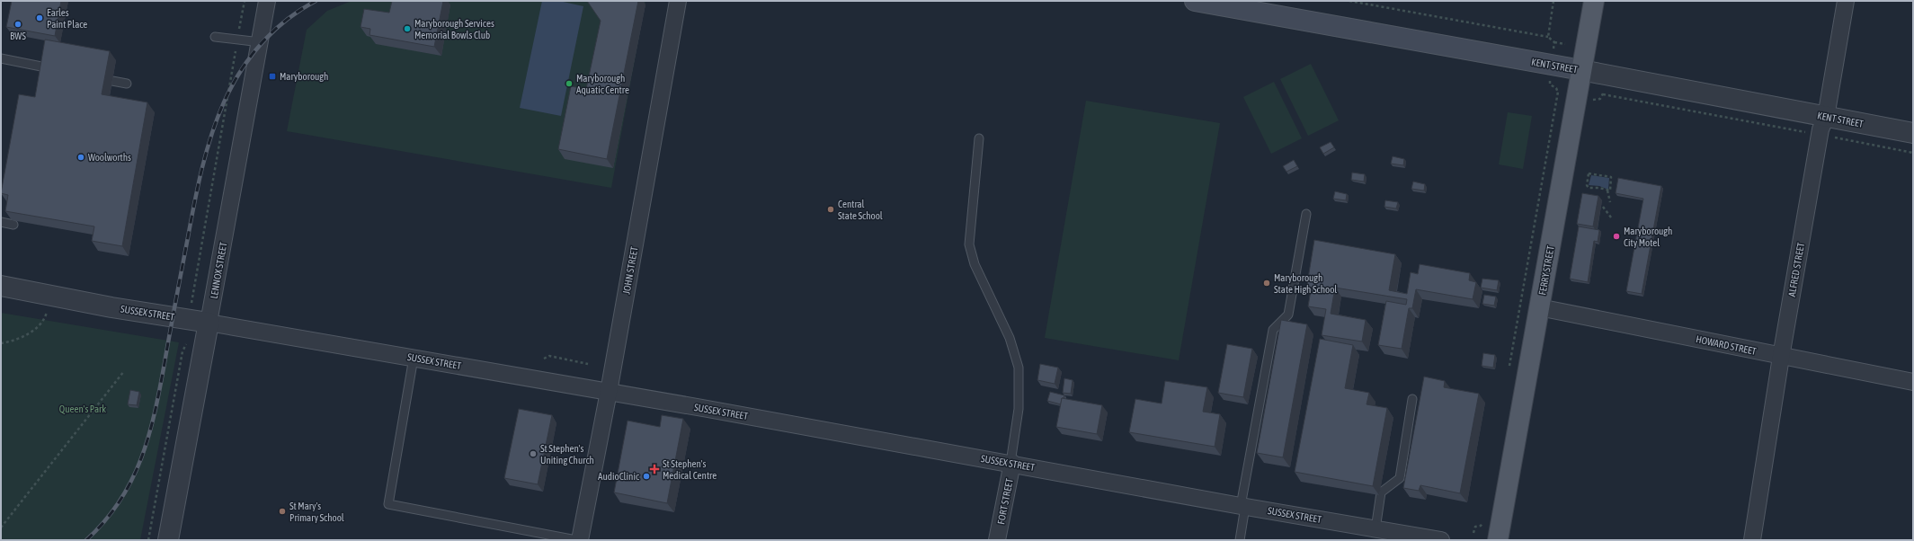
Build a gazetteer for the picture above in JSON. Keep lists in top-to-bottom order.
{
  "streets": {
    "main road": ["KENT STREET", "FERRY STREET"],
    "street": [
      "ALFRED STREET",
      "LENNOX STREET",
      "JOHN STREET",
      "SUSSEX STREET",
      "HOWARD STREET",
      "FORT STREET"
    ]
  },
  "crossings": [
    ["KENT STREET", "ALFRED STREET"],
    ["KENT STREET", "FERRY STREET"],
    ["ALFRED STREET", "HOWARD STREET"],
    ["LENNOX STREET", "SUSSEX STREET"],
    ["JOHN STREET", "SUSSEX STREET"],
    ["FERRY STREET", "HOWARD STREET"],
    ["SUSSEX STREET", "FORT STREET"]
  ],
  "parks": ["Queen's Park"],
  "places": {
    "other": [
      "Earles Paint Place",
      "BWS",
      "Maryborough Services Memorial Bowls Club",
      "Maryborough Aquatic Centre",
      "Woolworths",
      "Central State School",
      "Maryborough City Motel",
      "Maryborough State High School",
      "St Stephen's Uniting Church",
      "AudioClinic",
      "St Mary's Primary School"
    ],
    "transit": ["Maryborough"],
    "health": ["St Stephen's Medical Centre"]
  }
}
